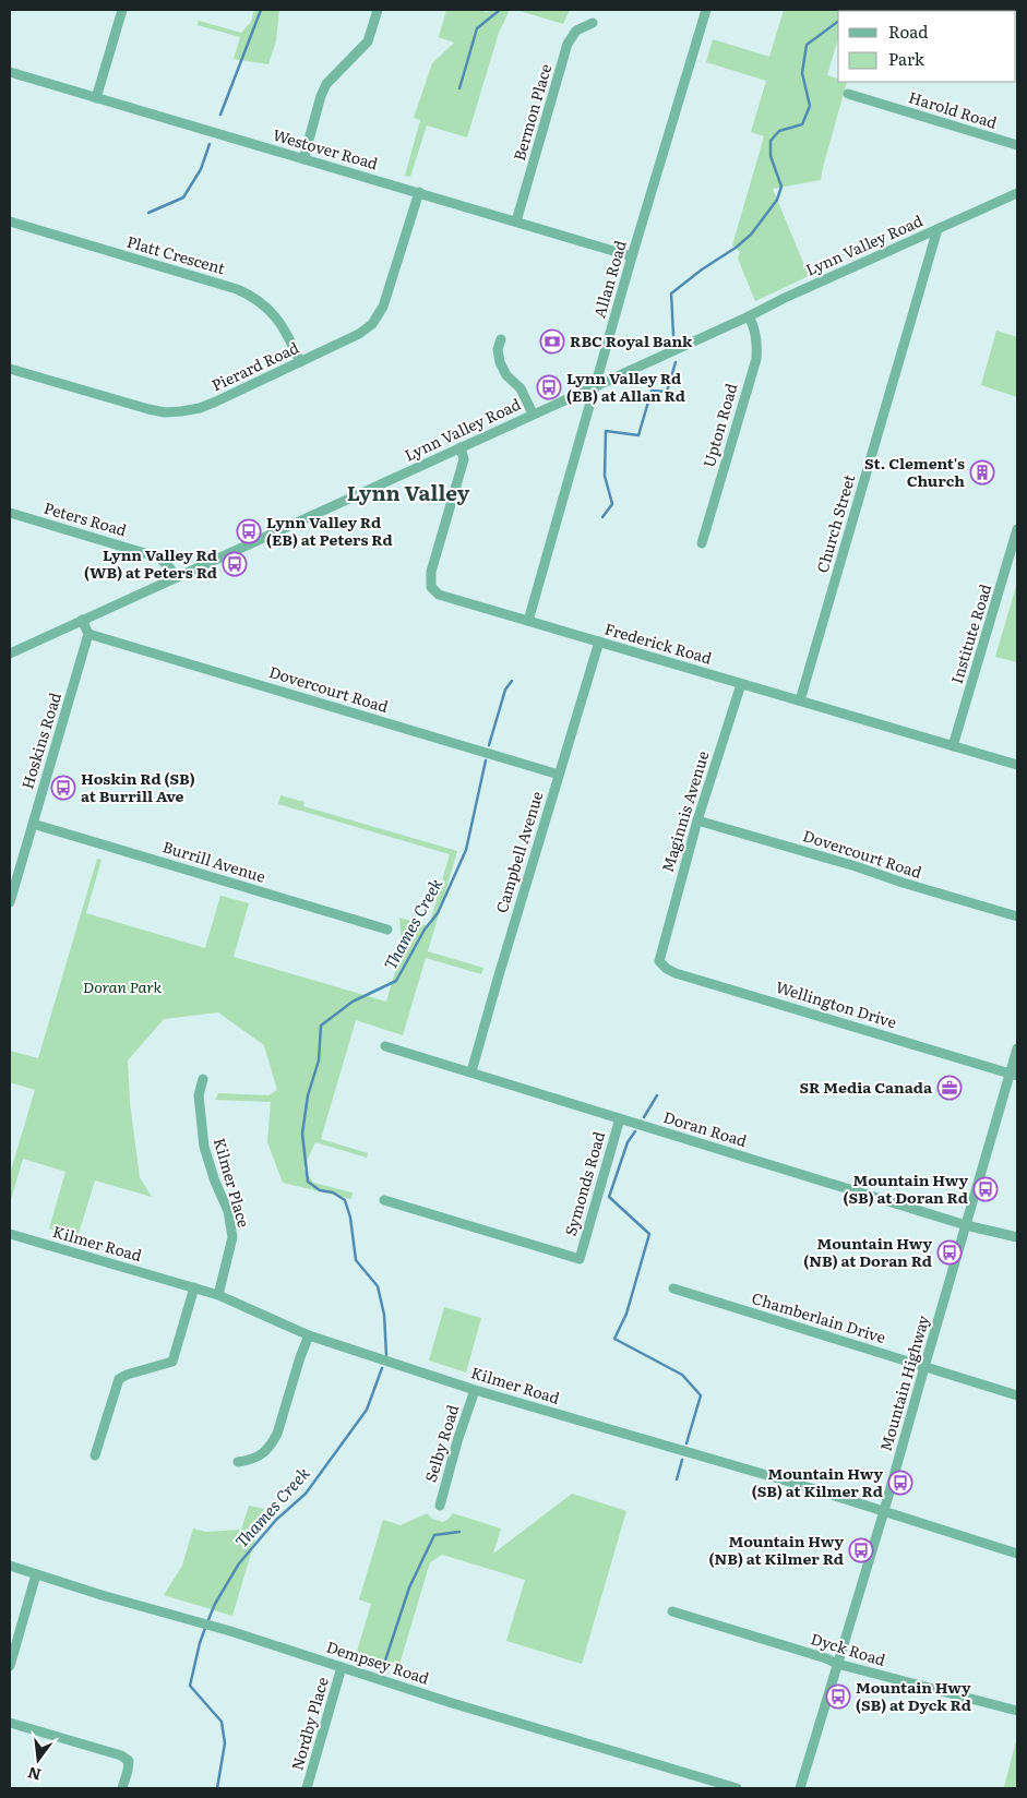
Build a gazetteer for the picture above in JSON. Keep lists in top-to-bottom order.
{
  "streets": {
    "street": [
      "Harold Road",
      "Bermon Place",
      "Westover Road",
      "Lynn Valley Road",
      "Platt Crescent",
      "Allan Road",
      "Pierard Road",
      "Upton Road",
      "Peters Road",
      "Church Street",
      "Institute Road",
      "Frederick Road",
      "Dovercourt Road",
      "Hoskins Road",
      "Maginnis Avenue",
      "Campbell Avenue",
      "Burrill Avenue",
      "Wellington Drive",
      "Doran Road",
      "Kilmer Place",
      "Symonds Road",
      "Kilmer Road",
      "Chamberlain Drive",
      "Mountain Highway",
      "Selby Road",
      "Dyck Road",
      "Dempsey Road",
      "Nordby Place"
    ]
  },
  "crossings": [
    ["Bermon Place", "Westover Road"],
    ["Westover Road", "Allan Road"],
    ["Westover Road", "Pierard Road"],
    ["Lynn Valley Road", "Allan Road"],
    ["Lynn Valley Road", "Upton Road"],
    ["Lynn Valley Road", "Peters Road"],
    ["Lynn Valley Road", "Church Street"],
    ["Lynn Valley Road", "Frederick Road"],
    ["Platt Crescent", "Pierard Road"],
    ["Allan Road", "Frederick Road"],
    ["Church Street", "Frederick Road"],
    ["Institute Road", "Frederick Road"],
    ["Frederick Road", "Maginnis Avenue"],
    ["Frederick Road", "Campbell Avenue"],
    ["Dovercourt Road", "Hoskins Road"],
    ["Dovercourt Road", "Maginnis Avenue"],
    ["Dovercourt Road", "Campbell Avenue"],
    ["Hoskins Road", "Burrill Avenue"],
    ["Maginnis Avenue", "Wellington Drive"],
    ["Campbell Avenue", "Doran Road"],
    ["Wellington Drive", "Mountain Highway"],
    ["Doran Road", "Symonds Road"],
    ["Doran Road", "Mountain Highway"],
    ["Kilmer Place", "Kilmer Road"],
    ["Kilmer Road", "Mountain Highway"],
    ["Kilmer Road", "Selby Road"],
    ["Chamberlain Drive", "Mountain Highway"],
    ["Mountain Highway", "Dyck Road"],
    ["Dempsey Road", "Nordby Place"]
  ],
  "districts": ["Lynn Valley"],
  "water": ["Thames Creek"],
  "parks": ["Doran Park"],
  "places": {
    "bank": ["RBC Royal Bank"],
    "bus stop": [
      "Lynn Valley Rd (EB) at Allan Rd",
      "Lynn Valley Rd (EB) at Peters Rd",
      "Lynn Valley Rd (WB) at Peters Rd",
      "Hoskin Rd (SB) at Burrill Ave",
      "Mountain Hwy (SB) at Doran Rd",
      "Mountain Hwy (NB) at Doran Rd",
      "Mountain Hwy (SB) at Kilmer Rd",
      "Mountain Hwy (NB) at Kilmer Rd",
      "Mountain Hwy (SB) at Dyck Rd"
    ],
    "building": ["St. Clement's Church"],
    "office": ["SR Media Canada"]
  },
  "legend": ["Road", "Park"],
  "north": "bottom"
}
